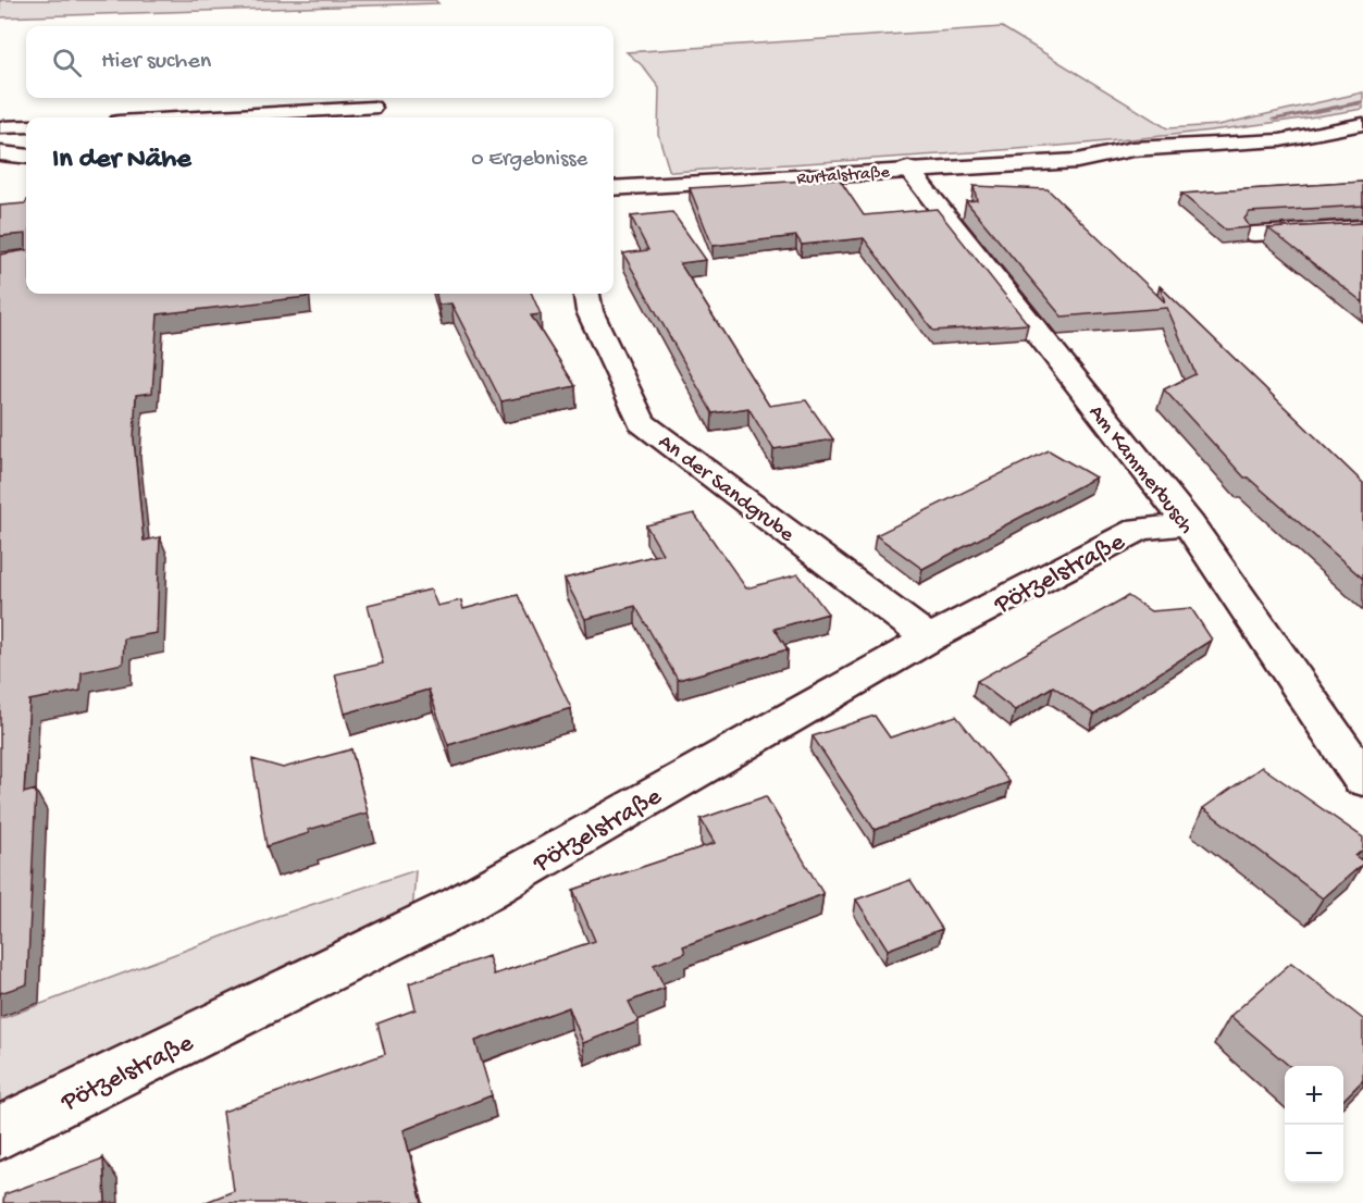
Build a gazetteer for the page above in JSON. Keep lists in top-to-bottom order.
{
  "streets": {
    "street": [
      "Rurtalstraße",
      "Am Kammerbusch",
      "An der Sandgrube",
      "Pötzelstraße"
    ]
  },
  "crossings": [
    ["Rurtalstraße", "Am Kammerbusch"],
    ["Am Kammerbusch", "Pötzelstraße"],
    ["An der Sandgrube", "Pötzelstraße"]
  ],
  "page": {
    "search": "Hier suchen",
    "heading": ["In der Nähe", "0 Ergebnisse"],
    "map_buttons": ["+", "−"]
  }
}
